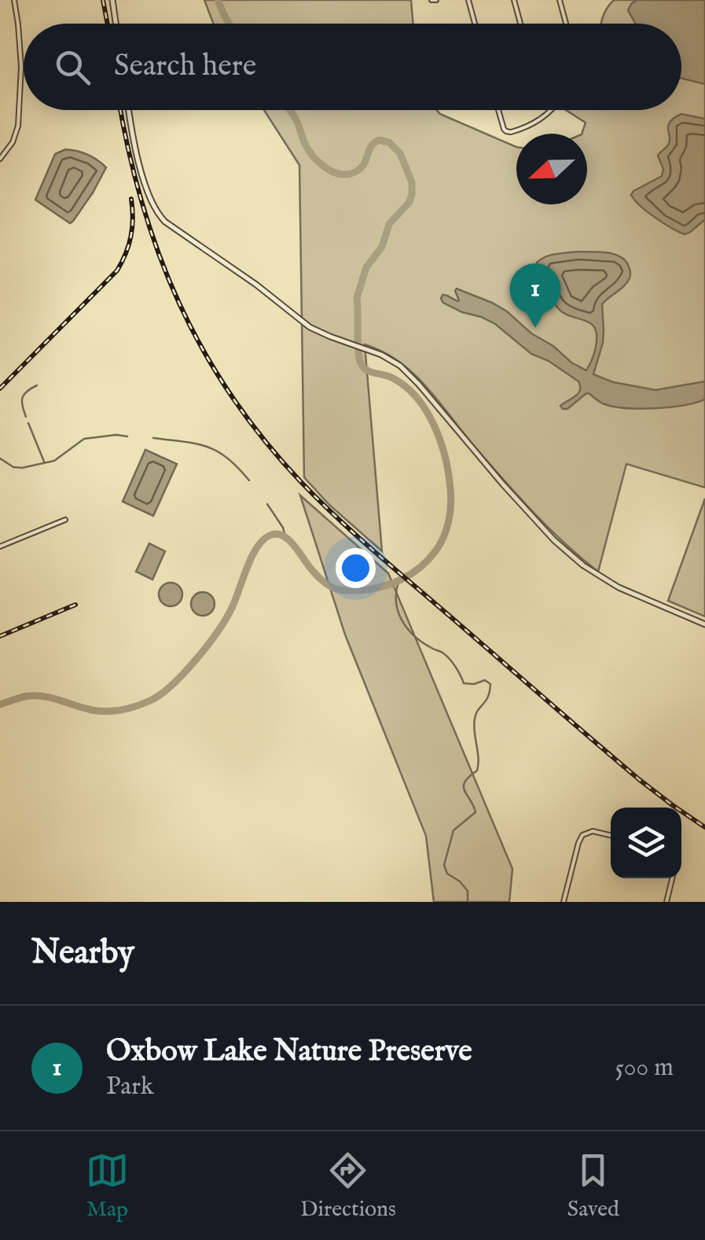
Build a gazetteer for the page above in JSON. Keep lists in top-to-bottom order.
{
  "north": "left",
  "page": {
    "search": "Search here",
    "pins": "1",
    "heading": "Nearby",
    "list": [
      {
        "mark": "1",
        "name": "Oxbow Lake Nature Preserve",
        "note": "Park",
        "value": "500 m"
      }
    ],
    "nav": ["Map", "Directions", "Saved"]
  }
}
